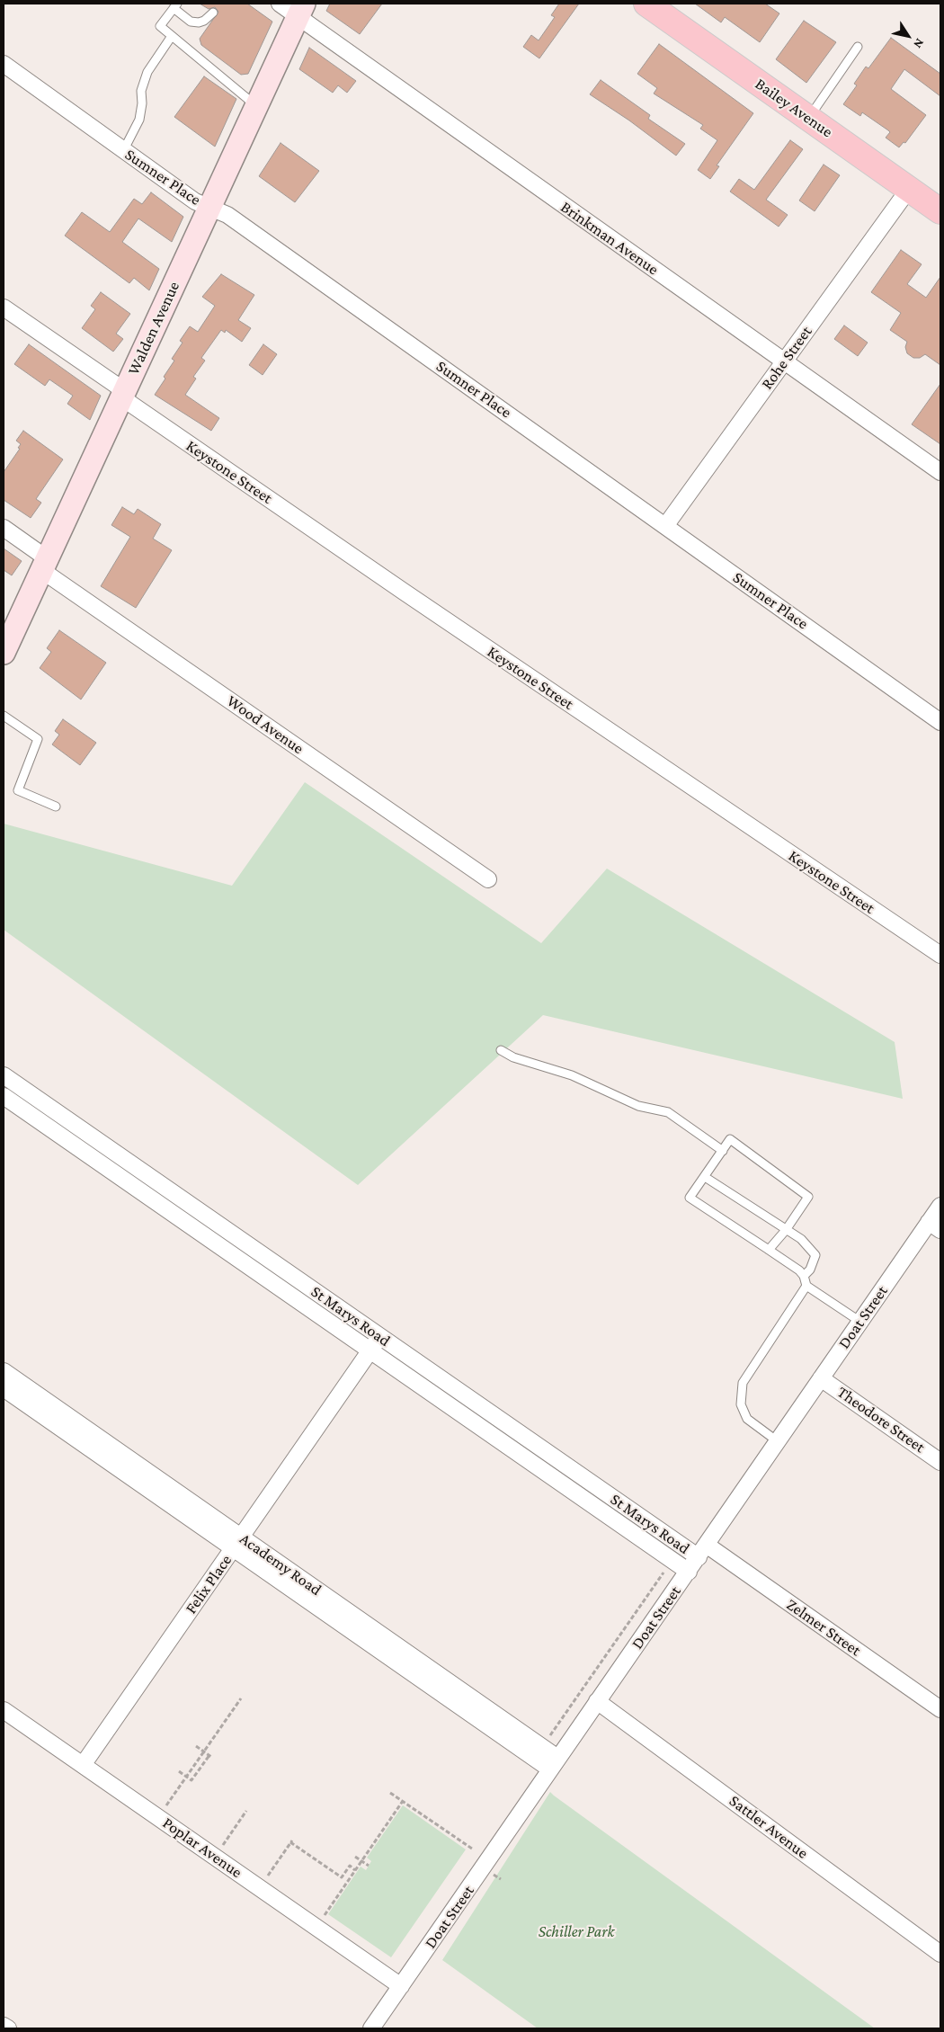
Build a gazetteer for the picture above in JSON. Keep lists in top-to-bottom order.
{
  "streets": {
    "main road": ["Bailey Avenue", "Walden Avenue"],
    "street": [
      "Sumner Place",
      "Brinkman Avenue",
      "Rohe Street",
      "Keystone Street",
      "Wood Avenue",
      "St Marys Road",
      "Doat Street",
      "Theodore Street",
      "Academy Road",
      "Felix Place",
      "Zelmer Street",
      "Sattler Avenue",
      "Poplar Avenue"
    ]
  },
  "crossings": [
    ["Bailey Avenue", "Rohe Street"],
    ["Sumner Place", "Walden Avenue"],
    ["Sumner Place", "Rohe Street"],
    ["Brinkman Avenue", "Walden Avenue"],
    ["Brinkman Avenue", "Rohe Street"],
    ["Walden Avenue", "Keystone Street"],
    ["Walden Avenue", "Wood Avenue"],
    ["St Marys Road", "Doat Street"],
    ["St Marys Road", "Felix Place"],
    ["St Marys Road", "Zelmer Street"],
    ["Doat Street", "Theodore Street"],
    ["Doat Street", "Academy Road"],
    ["Doat Street", "Zelmer Street"],
    ["Doat Street", "Sattler Avenue"],
    ["Doat Street", "Poplar Avenue"],
    ["Academy Road", "Felix Place"],
    ["Felix Place", "Poplar Avenue"]
  ],
  "parks": ["Schiller Park"],
  "north": "bottom right"
}
